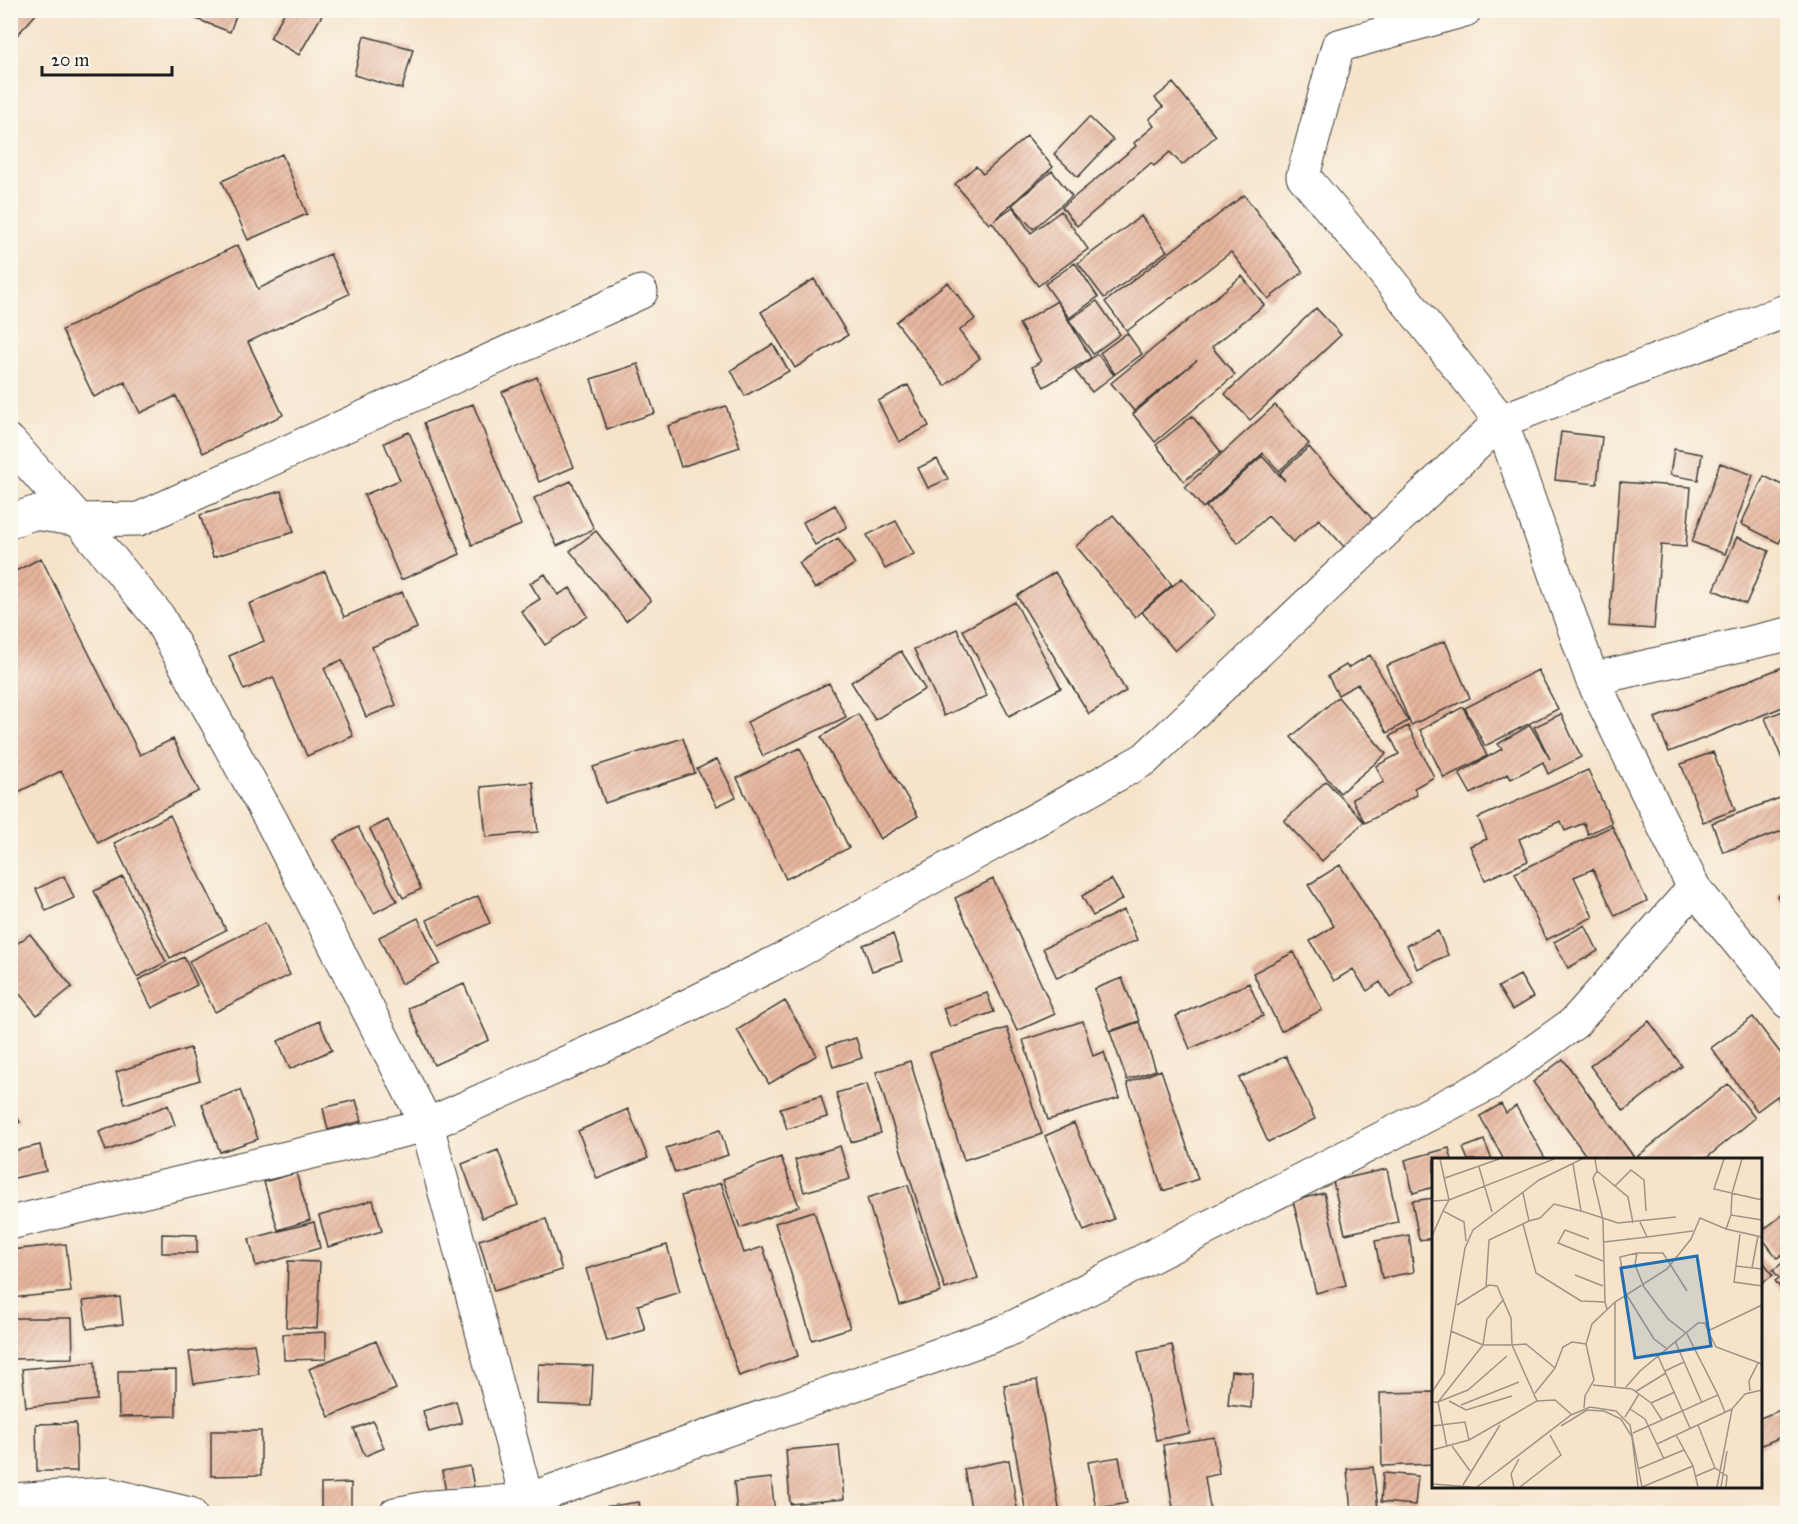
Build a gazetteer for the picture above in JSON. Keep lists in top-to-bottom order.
{
  "scale_bar": "20 m"
}
